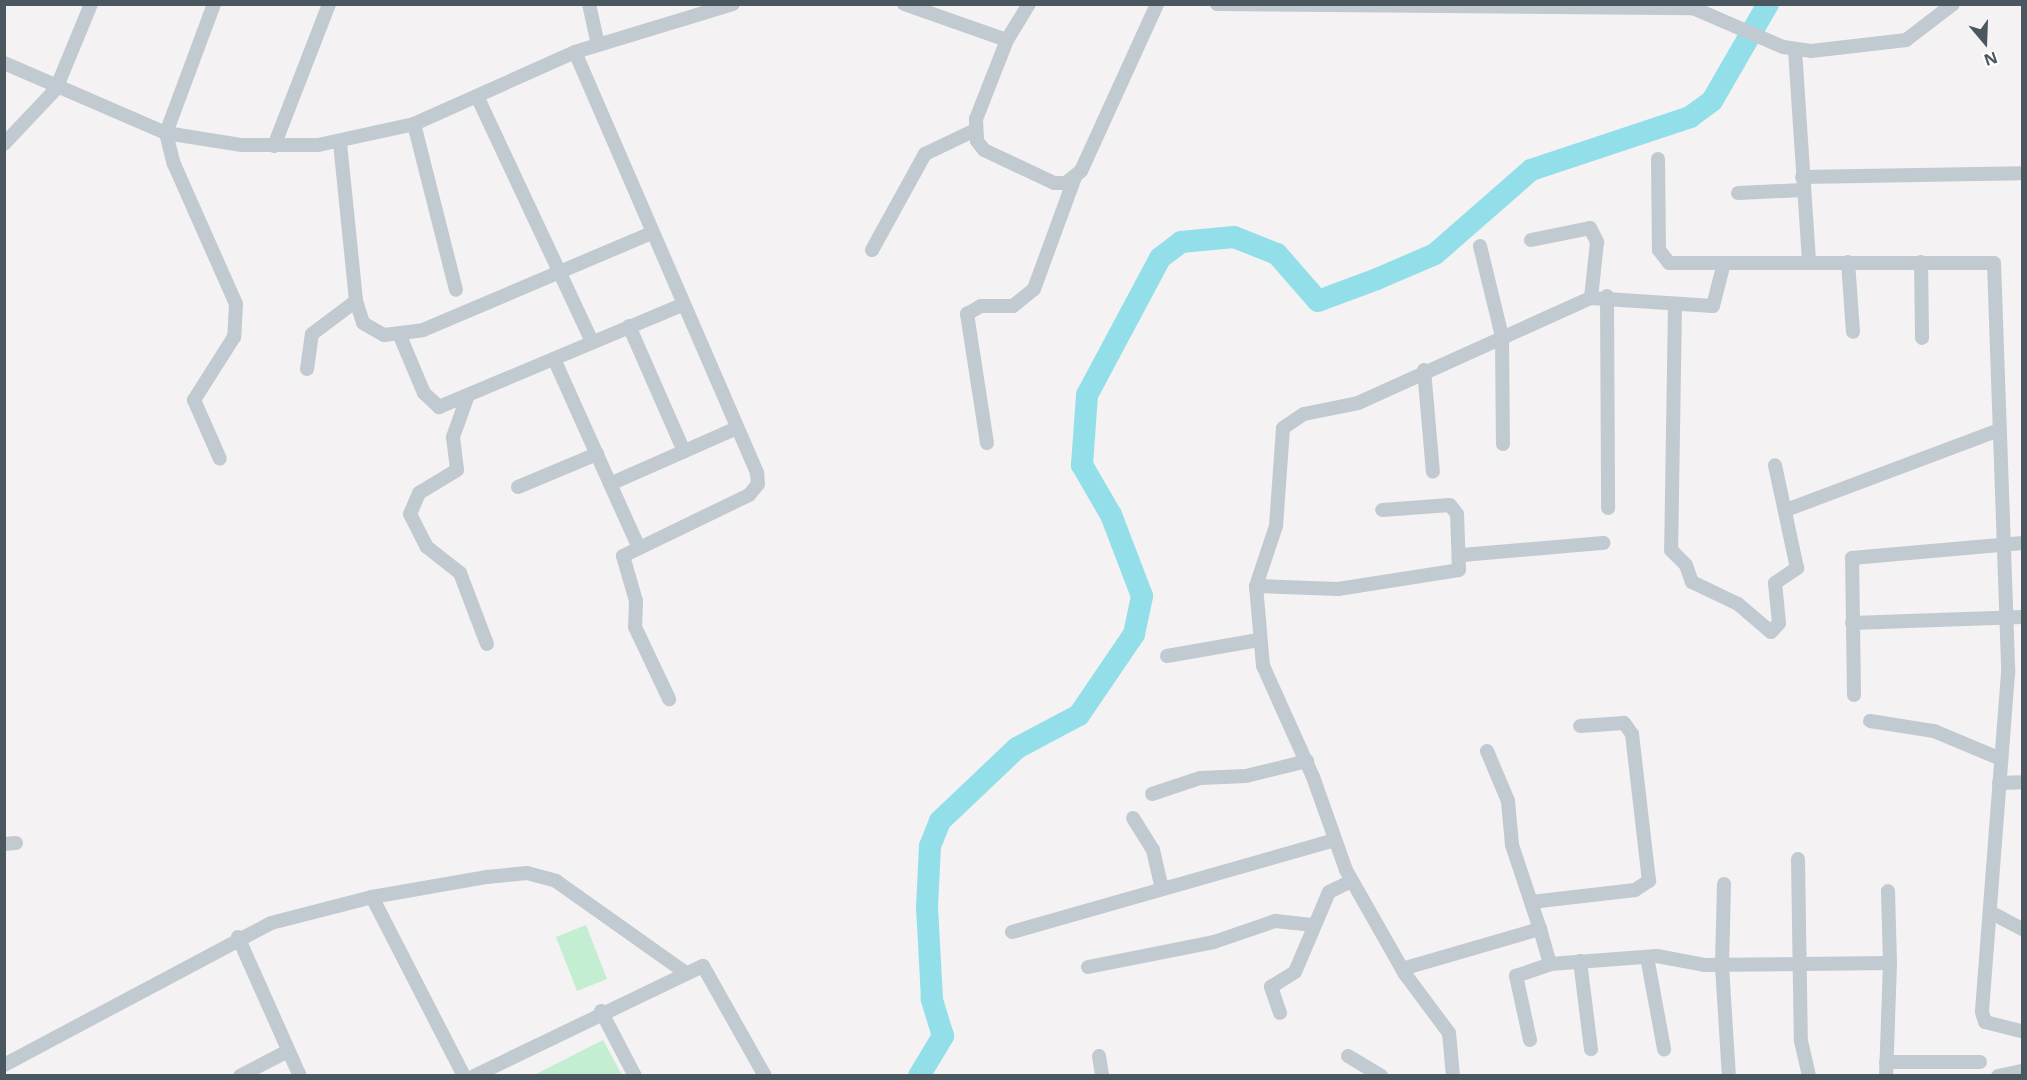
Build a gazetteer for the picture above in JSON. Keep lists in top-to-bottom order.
{
  "north": "bottom"
}
